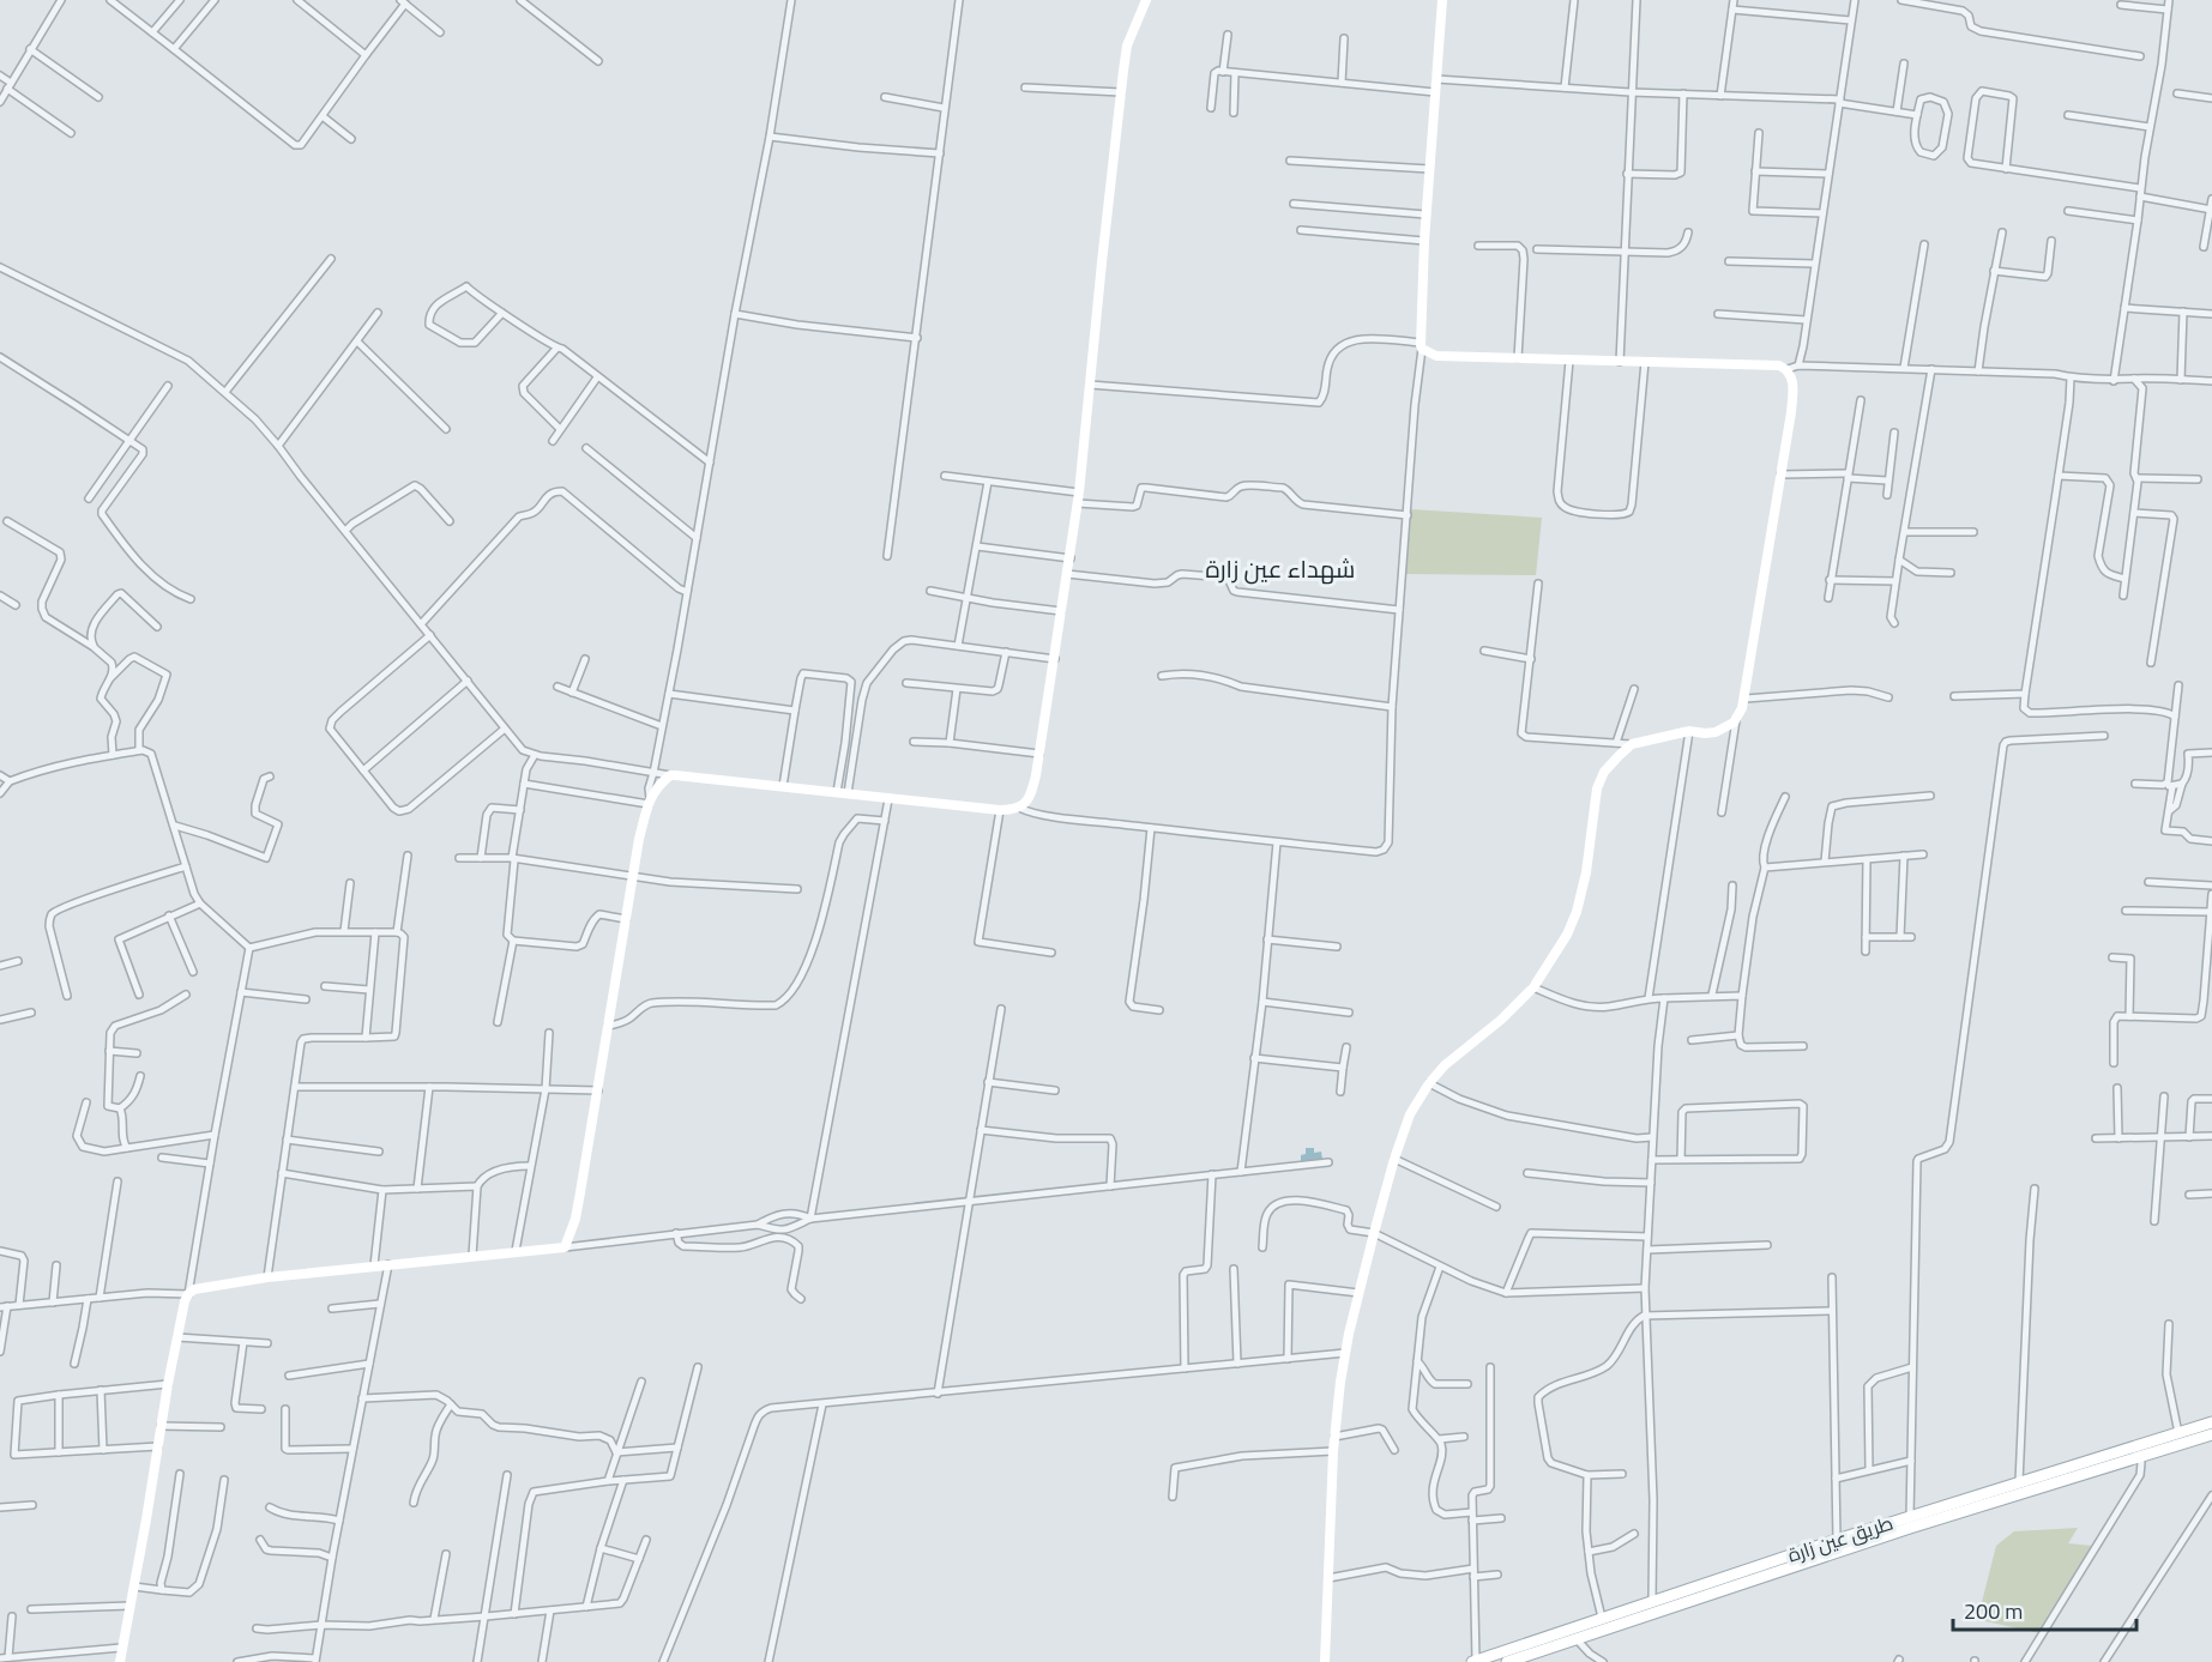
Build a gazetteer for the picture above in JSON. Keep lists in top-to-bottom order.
{
  "streets": {
    "main road": ["طريق عين زارة"]
  },
  "districts": ["شهداء عين زارة"],
  "scale_bar": "200 m"
}
